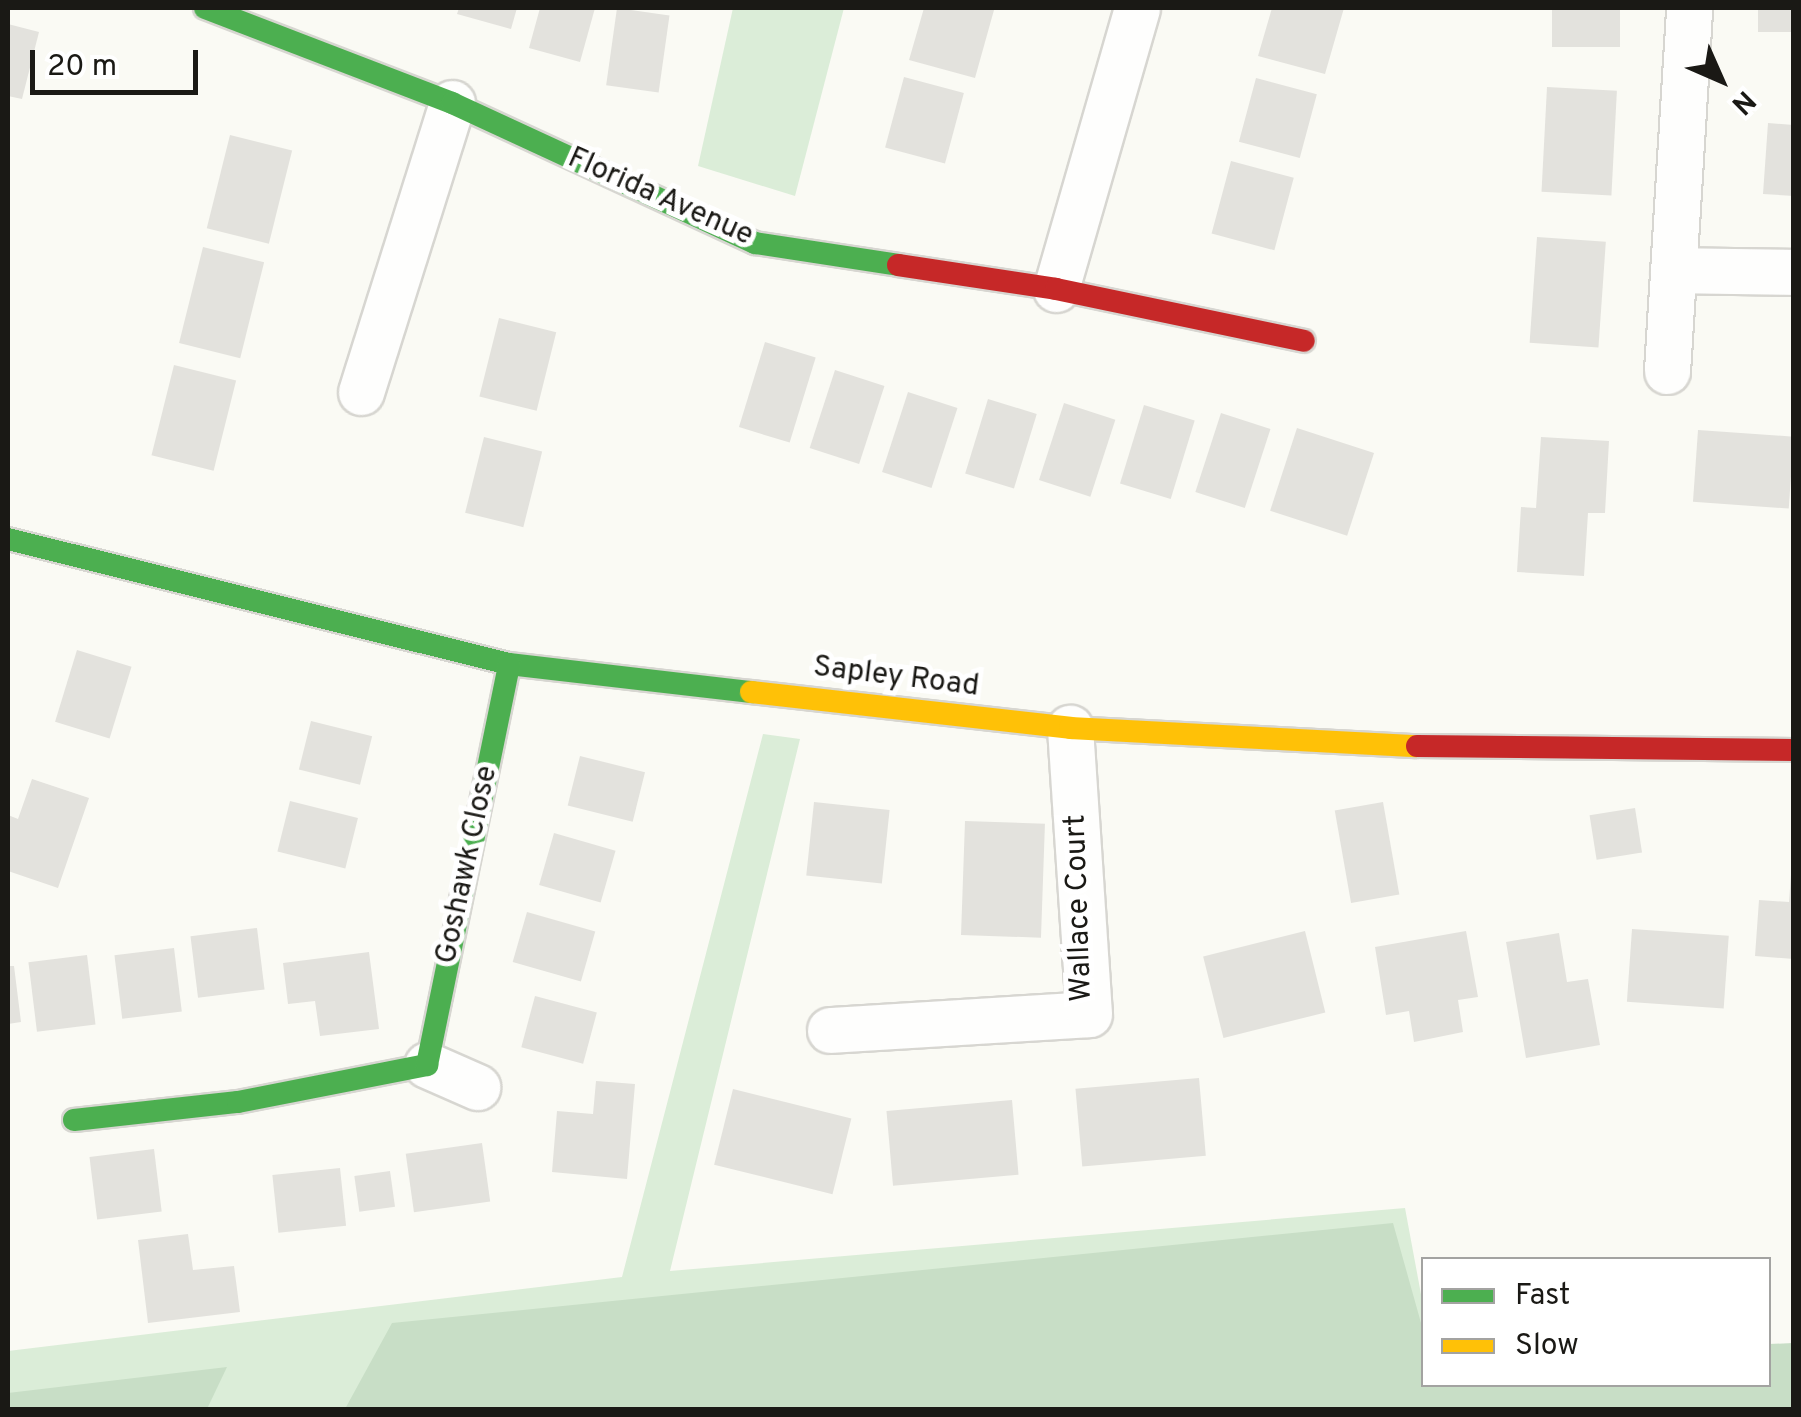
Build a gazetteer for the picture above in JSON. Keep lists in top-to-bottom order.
{
  "streets": {
    "street": [
      "Florida Avenue",
      "Sapley Road",
      "Goshawk Close",
      "Wallace Court"
    ]
  },
  "crossings": [
    ["Sapley Road", "Goshawk Close"],
    ["Sapley Road", "Wallace Court"]
  ],
  "legend": ["Fast", "Slow"],
  "scale_bar": "20 m",
  "north": "bottom right"
}
